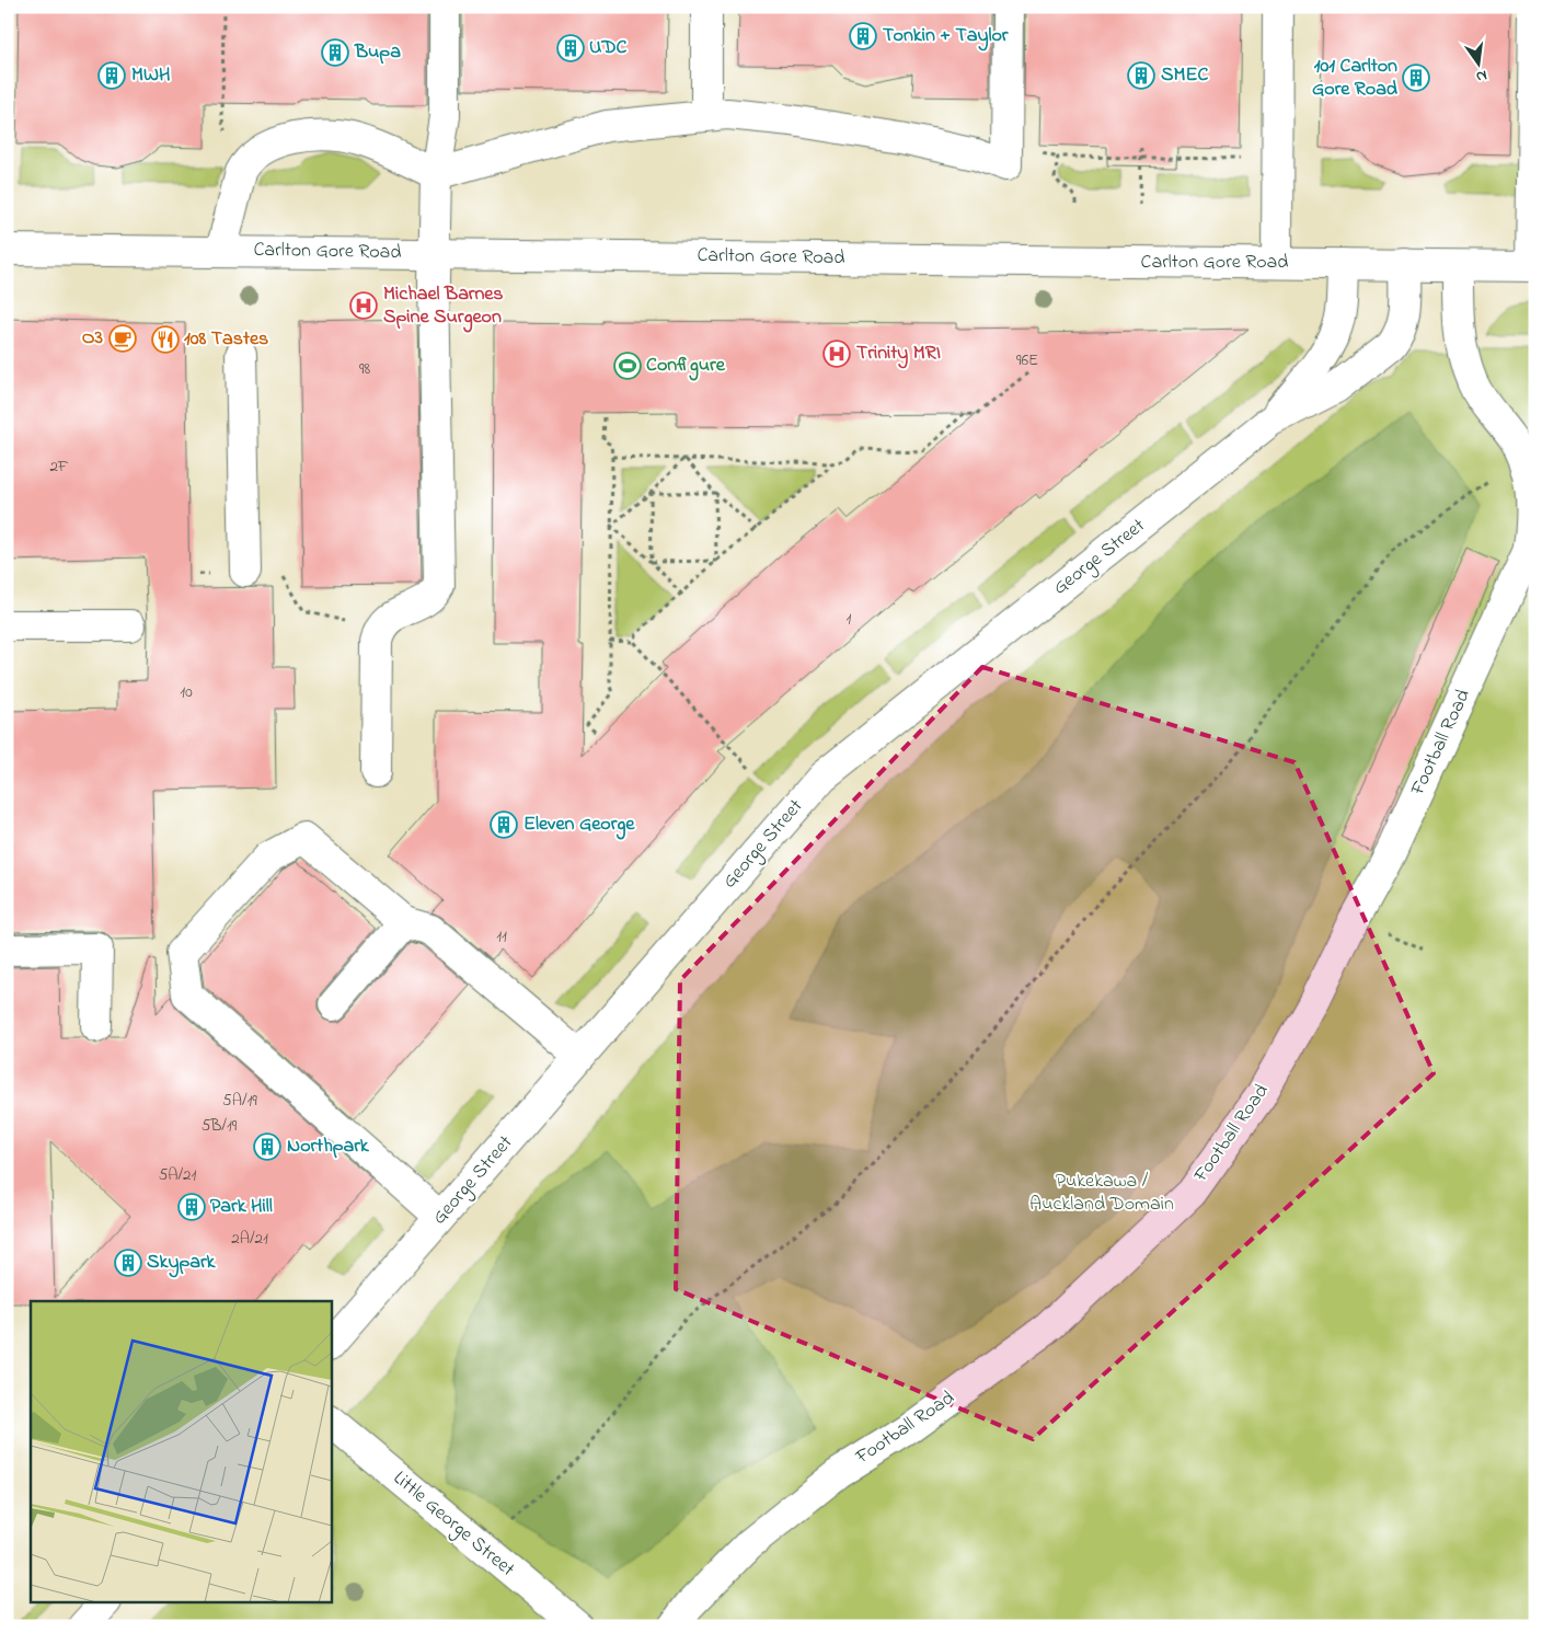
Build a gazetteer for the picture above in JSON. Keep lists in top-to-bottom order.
{
  "streets": {
    "street": [
      "Carlton Gore Road",
      "George Street",
      "Football Road",
      "Little George Street"
    ]
  },
  "crossings": [
    ["Carlton Gore Road", "George Street"]
  ],
  "parks": ["Pukekawa / Auckland Domain"],
  "places": {
    "building": [
      "Tonkin + Taylor",
      "UDC",
      "Bupa",
      "MWH",
      "SMEC",
      "101 Carlton Gore Road",
      "Eleven George",
      "Northpark",
      "Park Hill",
      "Skypark"
    ],
    "hospital": ["Michael Barnes Spine Surgeon", "Trinity MRI"],
    "cafe": ["O3"],
    "restaurant": ["108 Tastes"],
    "sports": ["Configure"]
  },
  "house_numbers": [
    "96E",
    "98",
    "2F",
    "1",
    "10",
    "11",
    "5A/19",
    "5B/19",
    "5A/21",
    "2A/21"
  ],
  "north": "bottom"
}
